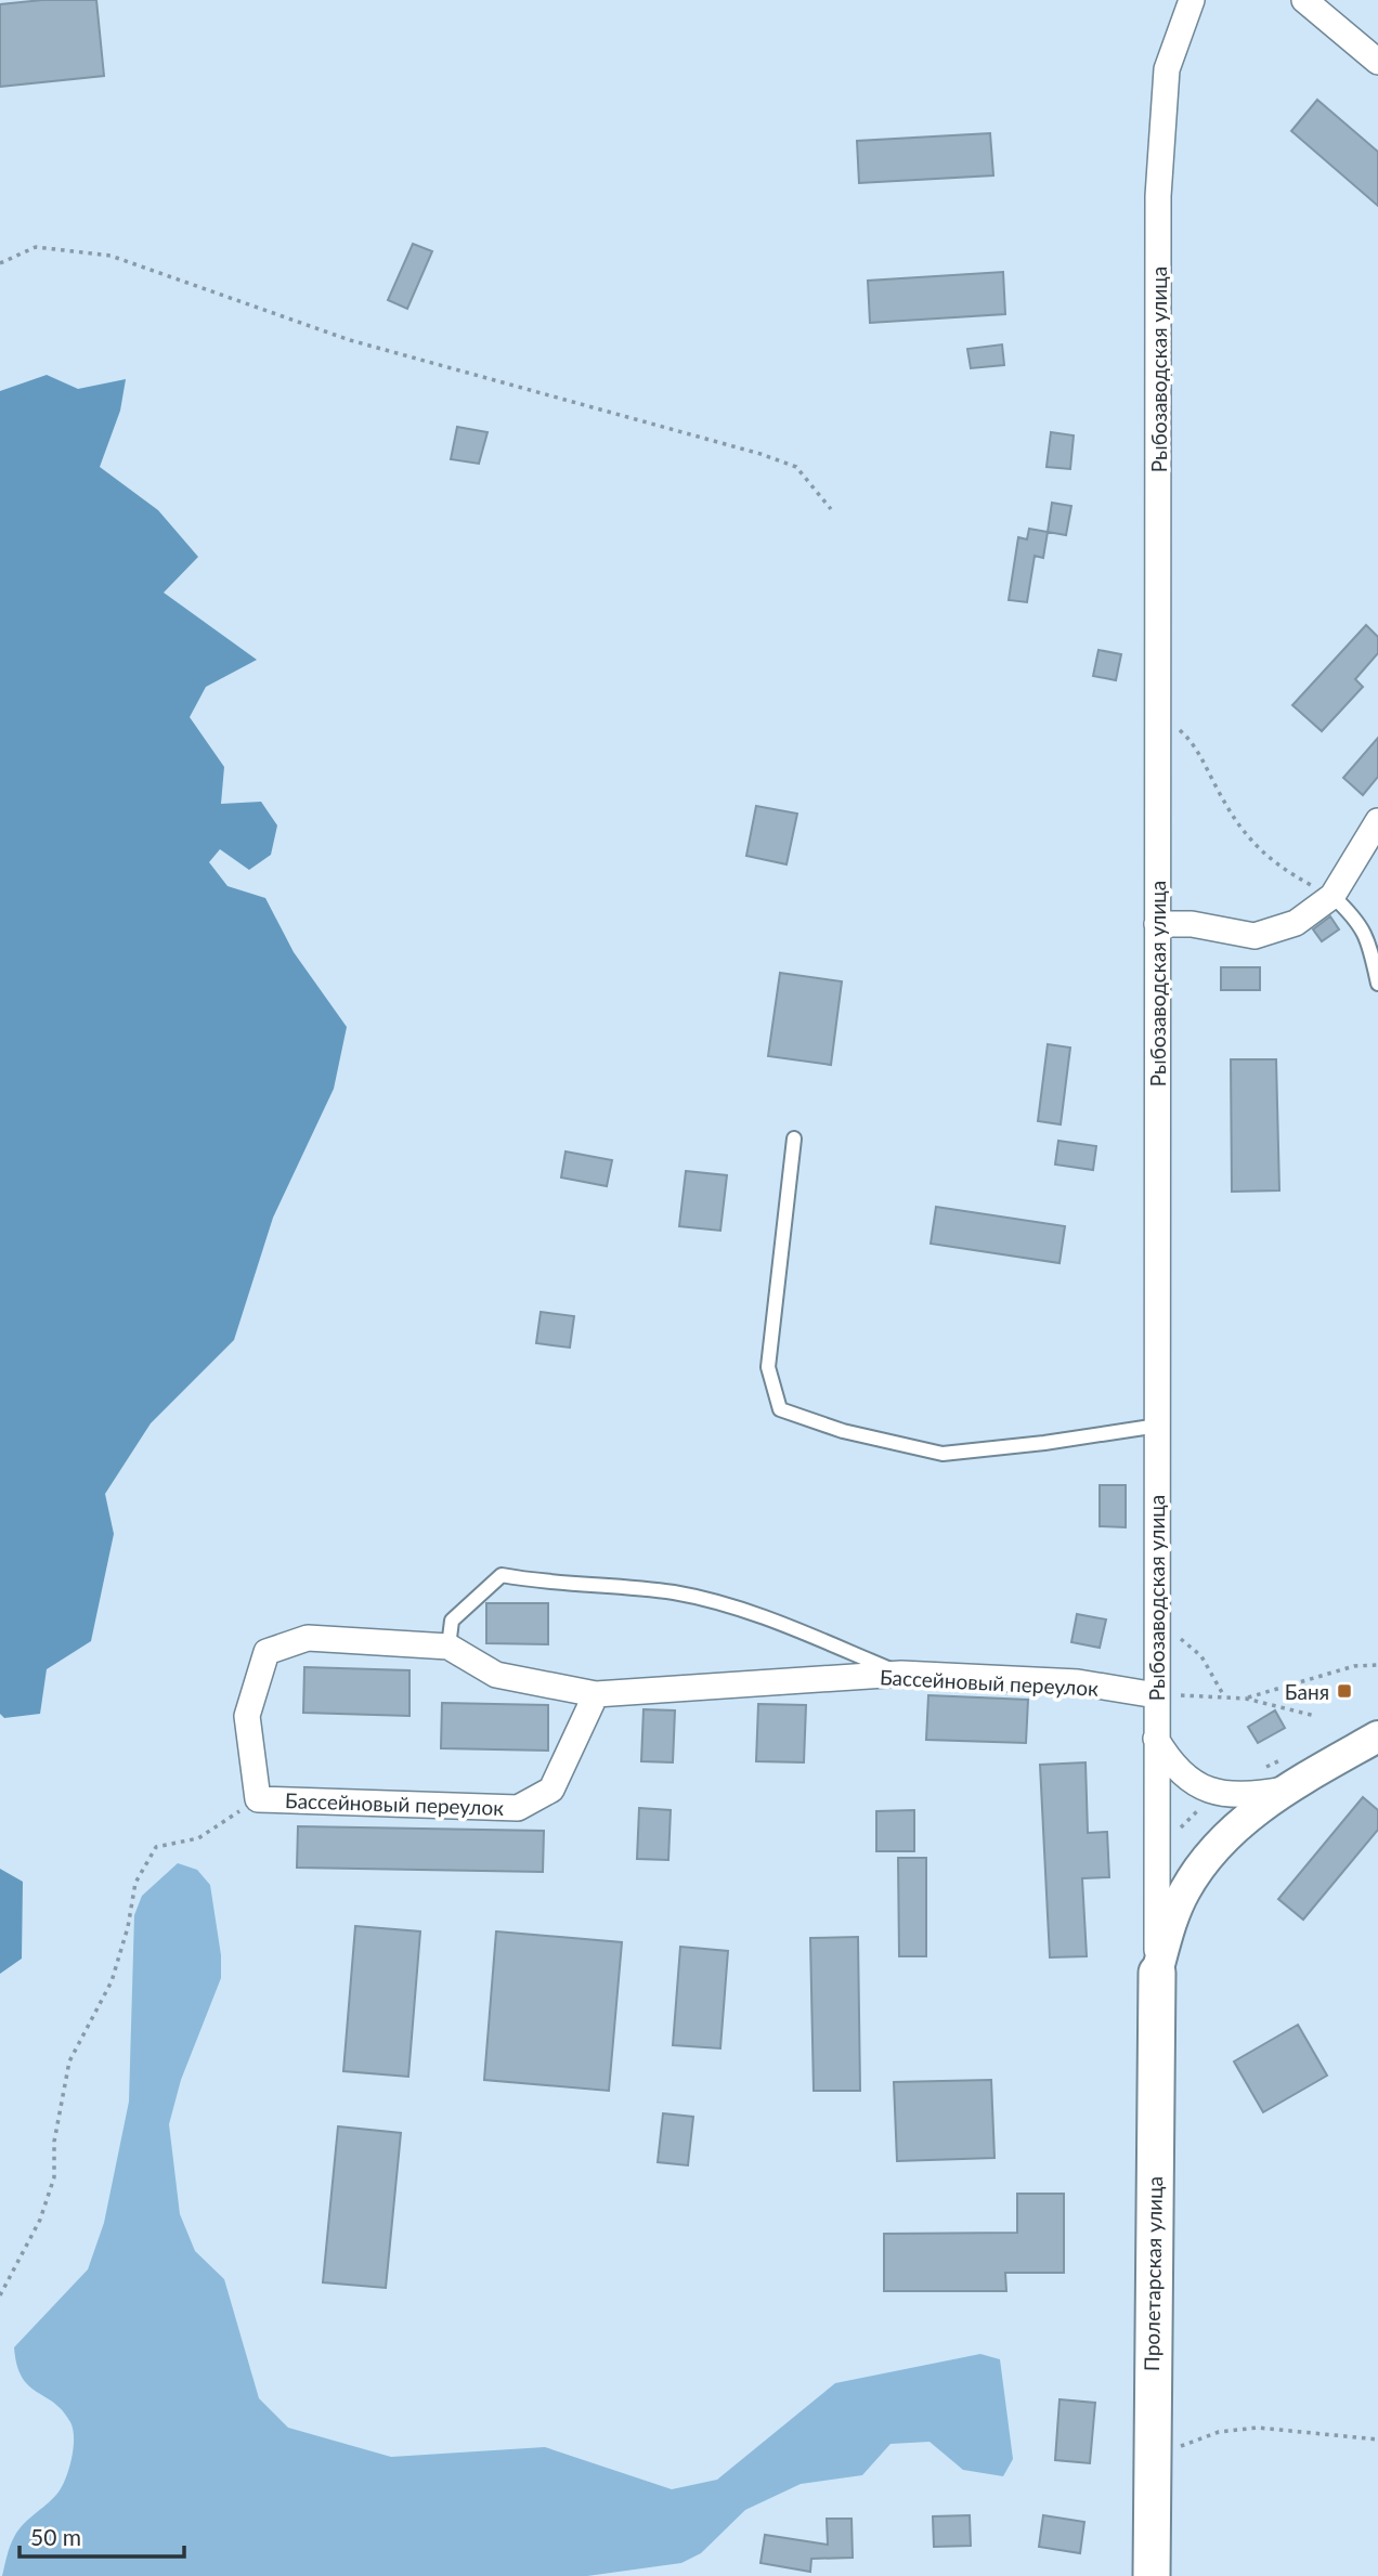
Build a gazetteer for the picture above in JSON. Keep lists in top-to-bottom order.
{
  "streets": {
    "main road": ["Пролетарская улица"],
    "street": ["Рыбозаводская улица", "Бассейновый переулок"]
  },
  "crossings": [
    ["Рыбозаводская улица", "Бассейновый переулок"],
    ["Рыбозаводская улица", "Пролетарская улица"]
  ],
  "places": {
    "transit": ["Баня"]
  },
  "scale_bar": "50 m"
}
